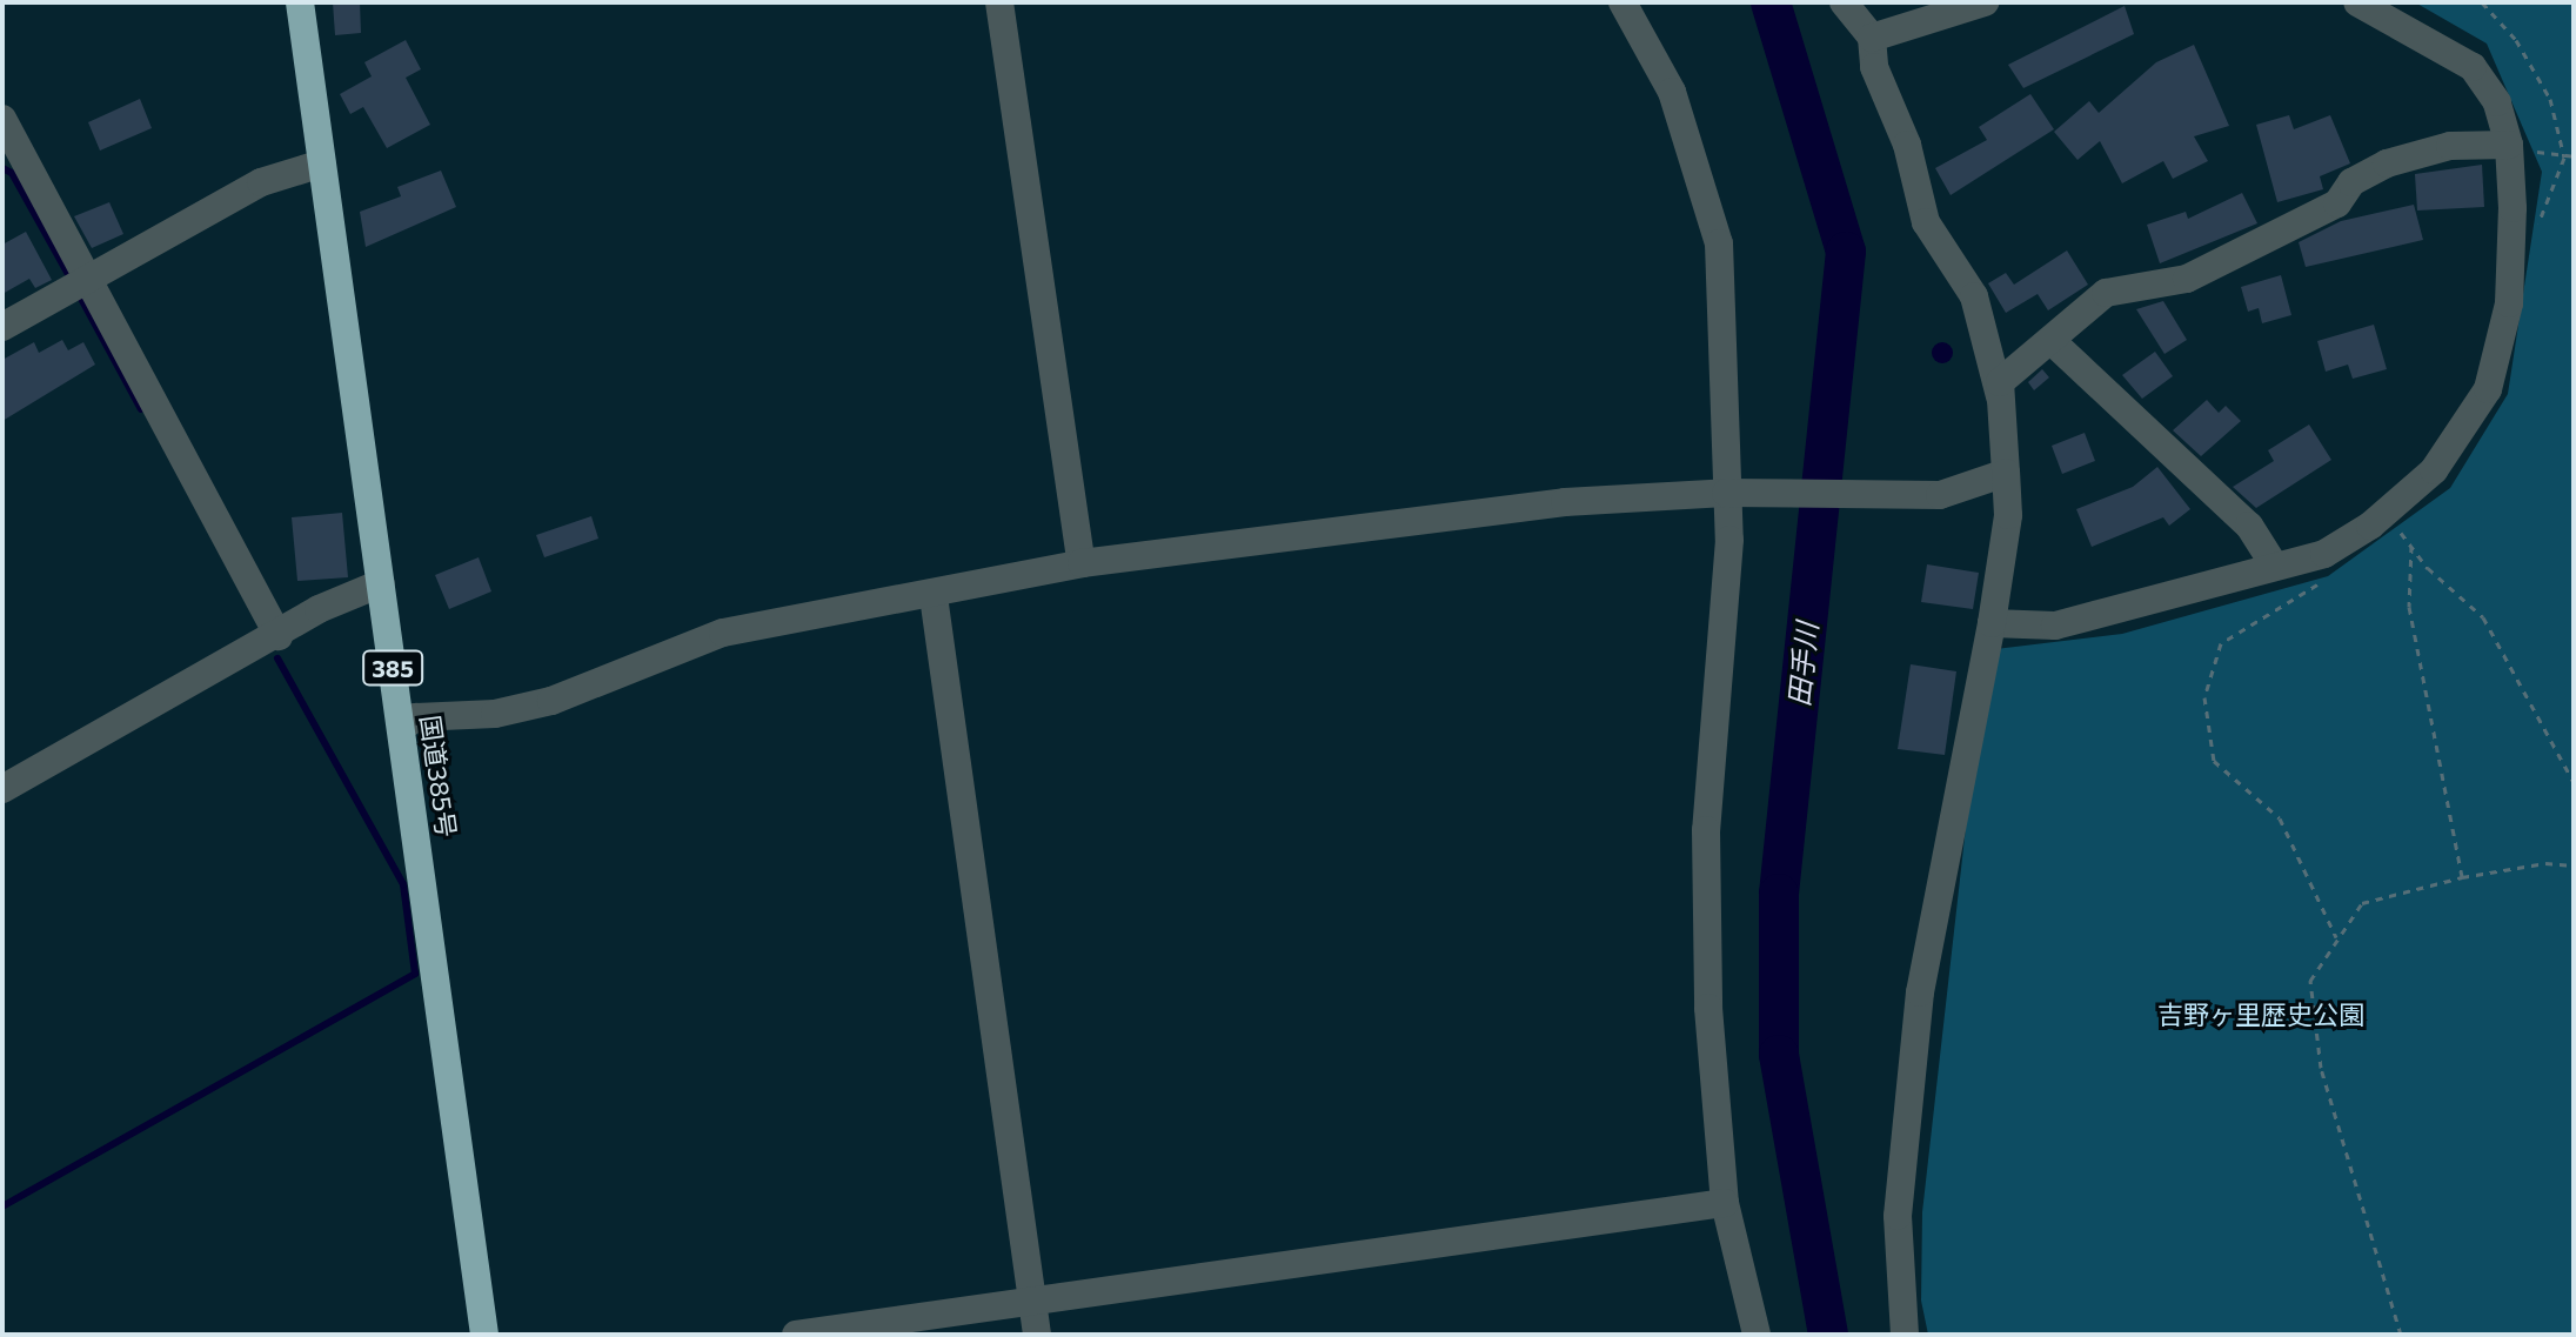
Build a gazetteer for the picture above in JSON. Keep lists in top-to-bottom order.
{
  "streets": {
    "highway": ["385", "国道385号"]
  },
  "water": ["田手川"],
  "parks": ["吉野ヶ里歴史公園"]
}
